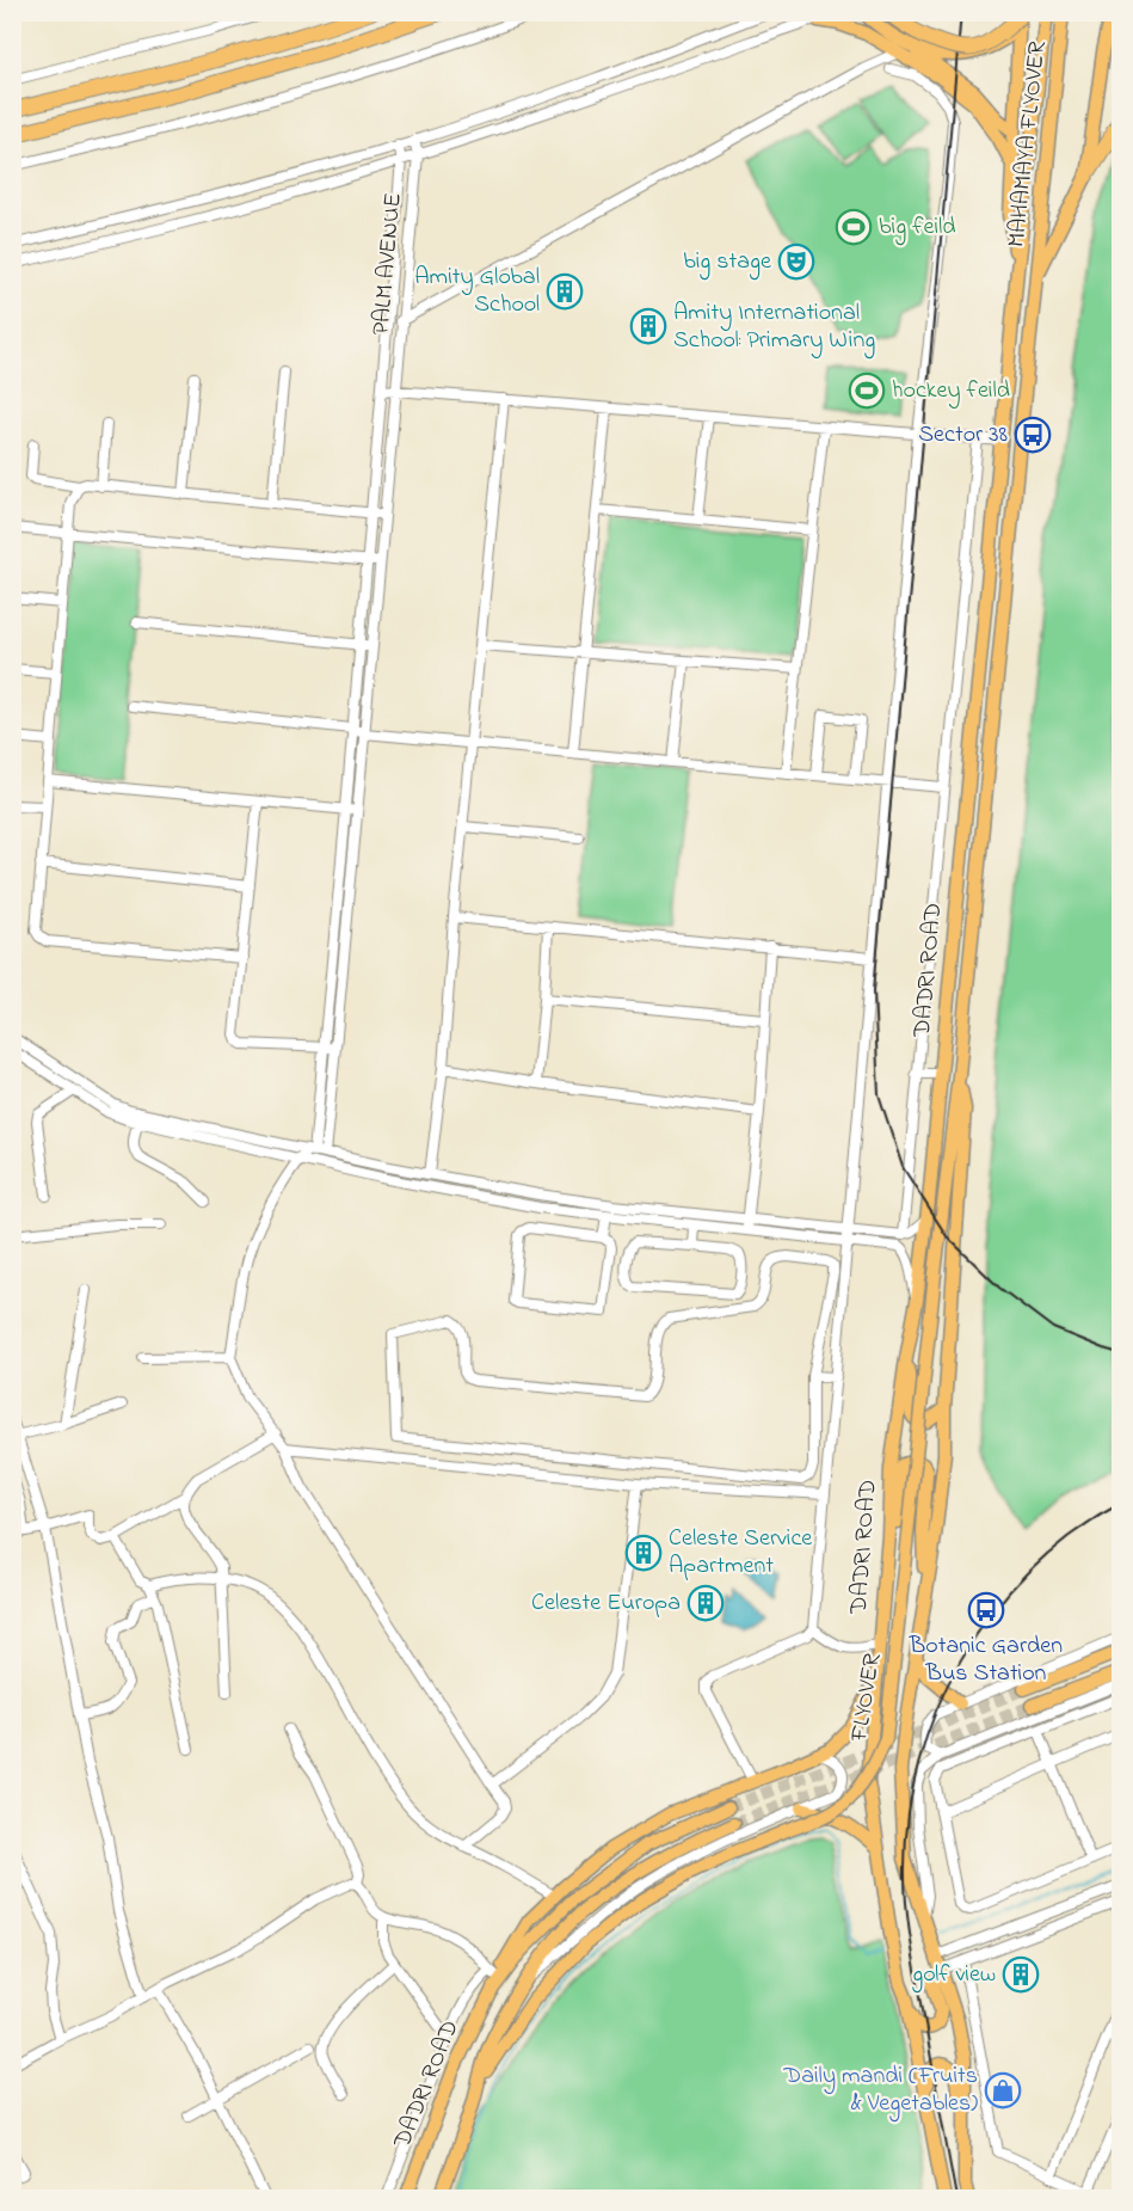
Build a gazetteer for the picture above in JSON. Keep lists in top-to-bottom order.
{
  "streets": {
    "main road": ["MAHAMAYA FLYOVER", "DADRI ROAD", "FLYOVER"],
    "street": ["PALM AVENUE"]
  },
  "crossings": [
    ["MAHAMAYA FLYOVER", "DADRI ROAD"],
    ["DADRI ROAD", "FLYOVER"]
  ],
  "places": {
    "sports": ["big feild", "hockey feild"],
    "theatre": ["big stage"],
    "building": [
      "Amity Global School",
      "Amity International School: Primary Wing",
      "Celeste Service Apartment",
      "Celeste Europa",
      "golf view"
    ],
    "bus stop": ["Sector 38", "Botanic Garden Bus Station"],
    "shop": ["Daily mandi (Fruits & Vegetables)"]
  }
}
